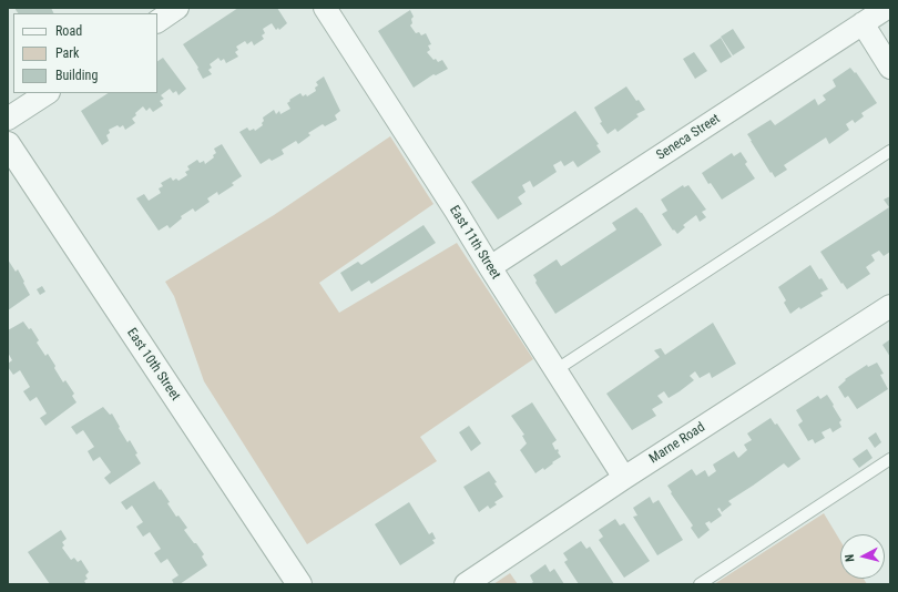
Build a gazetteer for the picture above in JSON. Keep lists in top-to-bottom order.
{
  "streets": {
    "street": [
      "Seneca Street",
      "East 11th Street",
      "East 10th Street",
      "Marne Road"
    ]
  },
  "crossings": [
    ["Seneca Street", "East 11th Street"],
    ["East 11th Street", "Marne Road"]
  ],
  "legend": ["Road", "Park", "Building"],
  "north": "left"
}
